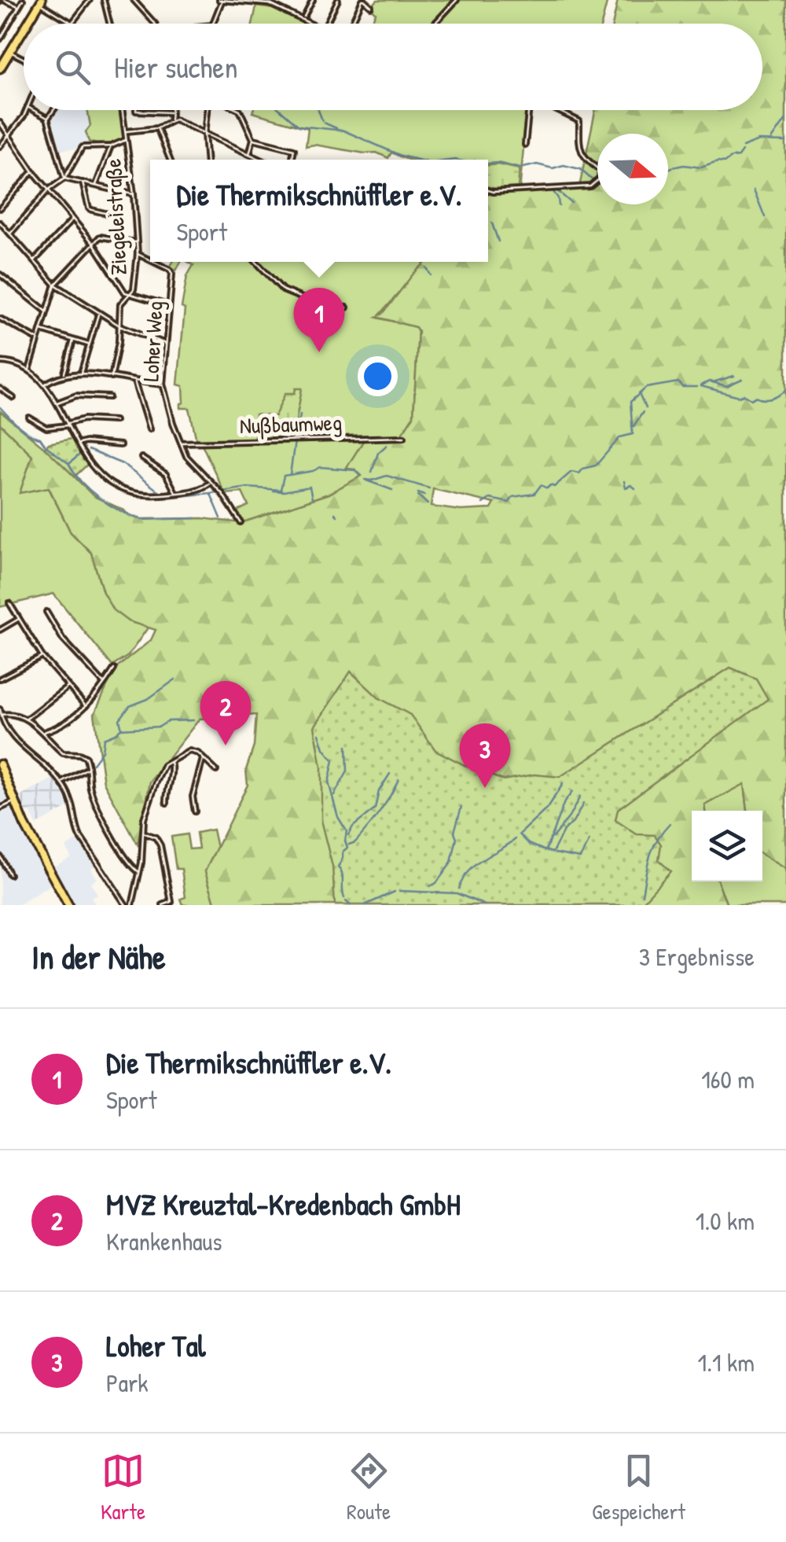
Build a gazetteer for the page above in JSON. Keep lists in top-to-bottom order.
{
  "streets": {
    "street": ["Ziegeleistraße", "Loher Weg", "Nußbaumweg"]
  },
  "crossings": [
    ["Ziegeleistraße", "Loher Weg"],
    ["Loher Weg", "Nußbaumweg"]
  ],
  "north": "right",
  "page": {
    "search": "Hier suchen",
    "popup": ["Die Thermikschnüffler e.V.", "Sport"],
    "pins": ["1", "2", "3"],
    "heading": ["In der Nähe", "3 Ergebnisse"],
    "list": [
      {
        "mark": "1",
        "name": "Die Thermikschnüffler e.V.",
        "note": "Sport",
        "value": "160 m"
      },
      {
        "mark": "2",
        "name": "MVZ Kreuztal-Kredenbach GmbH",
        "note": "Krankenhaus",
        "value": "1.0 km"
      },
      {
        "mark": "3",
        "name": "Loher Tal",
        "note": "Park",
        "value": "1.1 km"
      }
    ],
    "nav": ["Karte", "Route", "Gespeichert"]
  }
}
